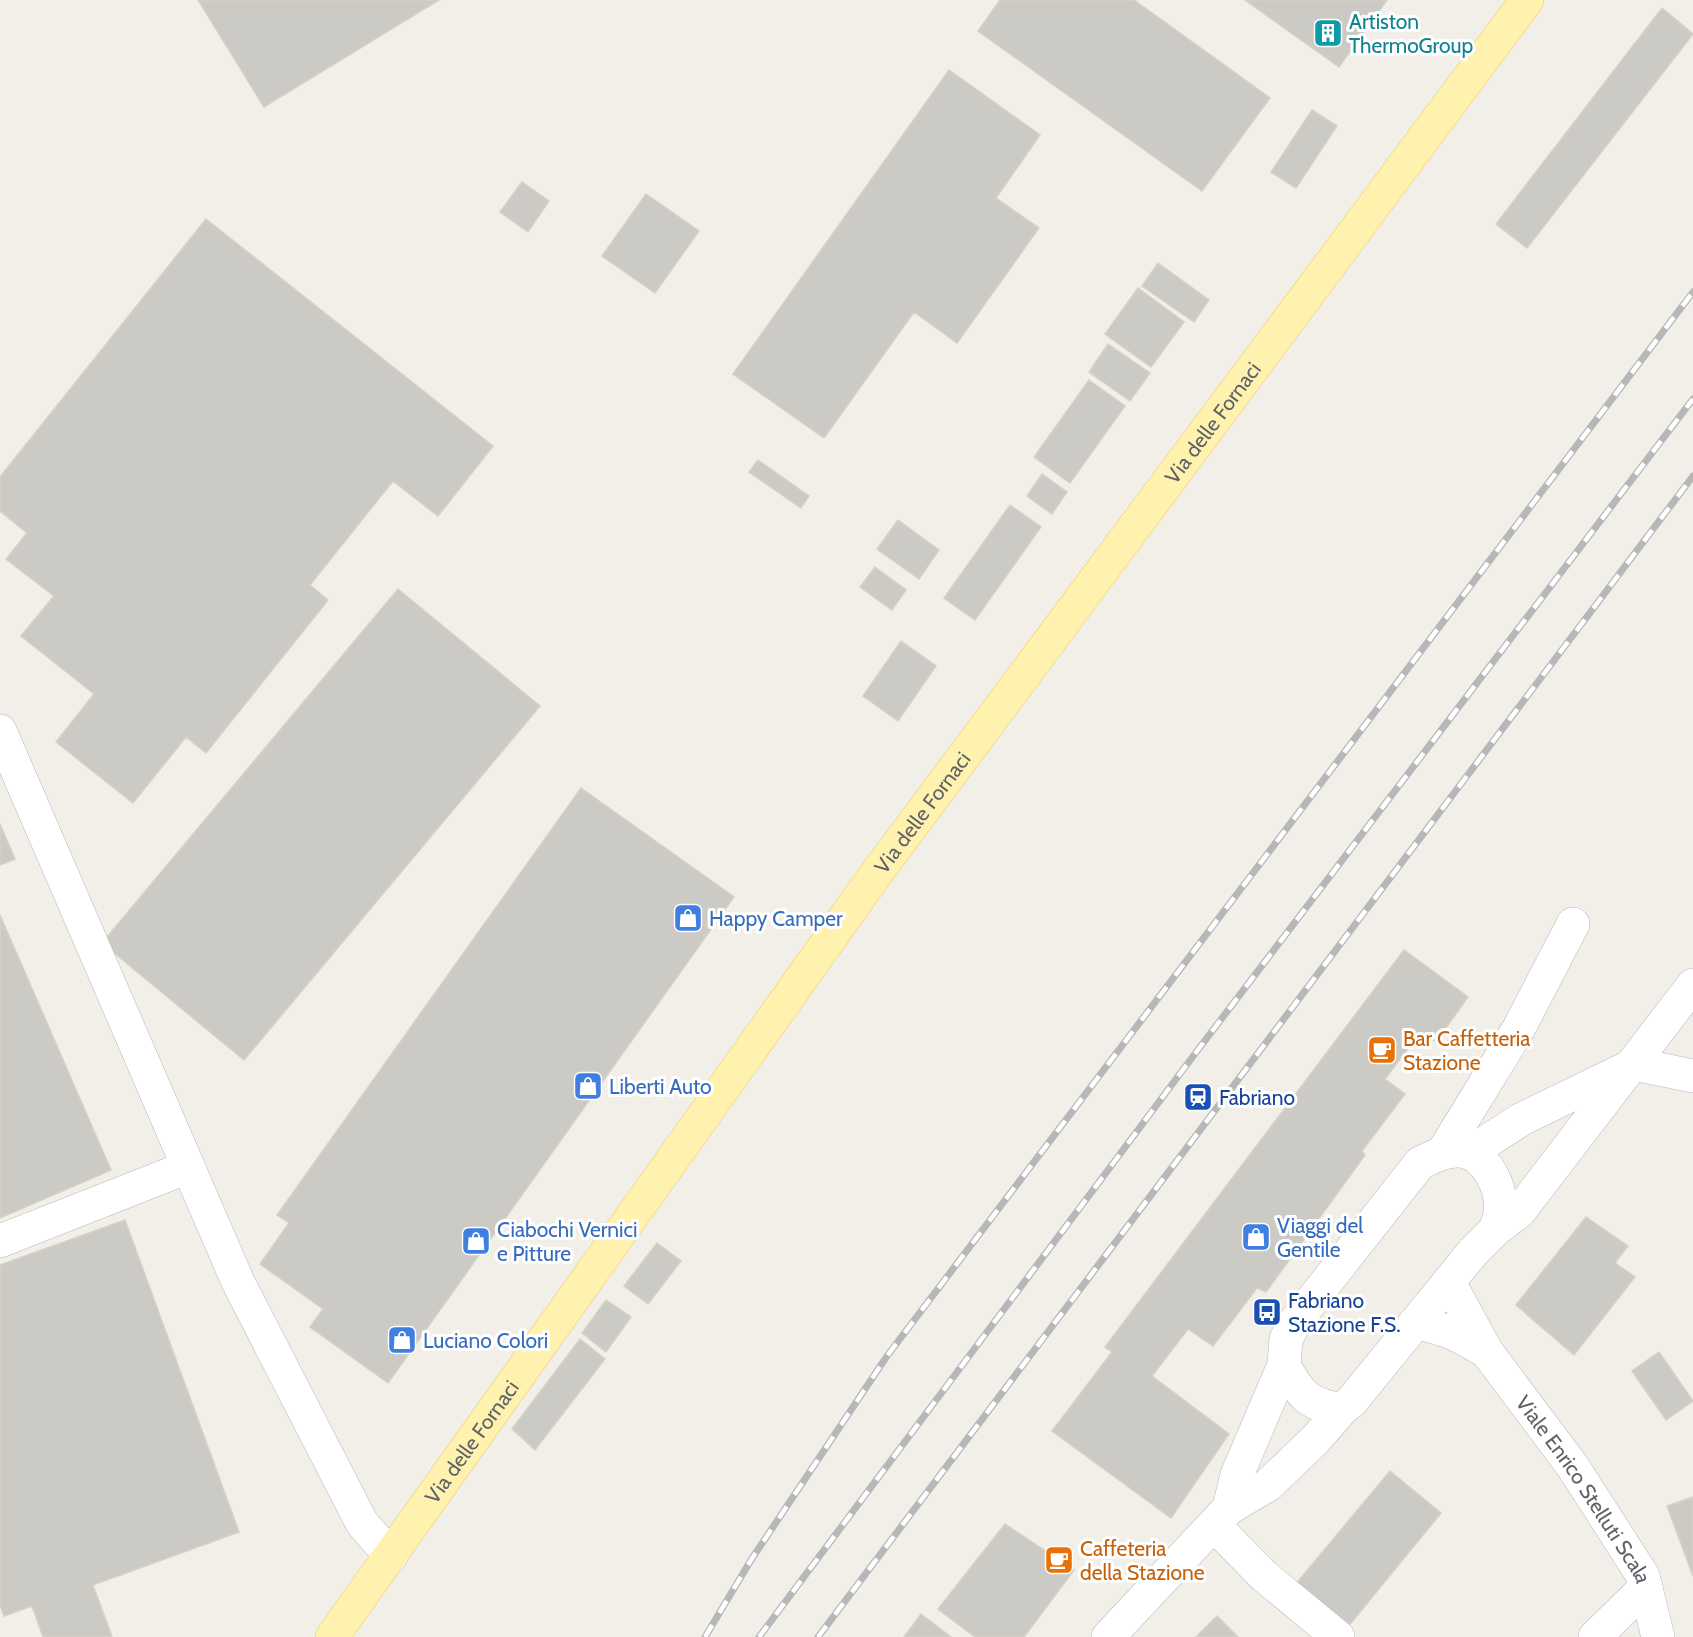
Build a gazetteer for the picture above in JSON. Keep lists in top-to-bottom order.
{
  "streets": {
    "main road": ["Via delle Fornaci"],
    "street": ["Viale Enrico Stelluti Scala"]
  },
  "places": {
    "building": ["Artiston ThermoGroup"],
    "shop": [
      "Happy Camper",
      "Liberti Auto",
      "Viaggi del Gentile",
      "Ciabochi Vernici e Pitture",
      "Luciano Colori"
    ],
    "cafe": ["Bar Caffetteria Stazione", "Caffeteria della Stazione"],
    "station": ["Fabriano"],
    "bus stop": ["Fabriano Stazione F.S."]
  }
}
